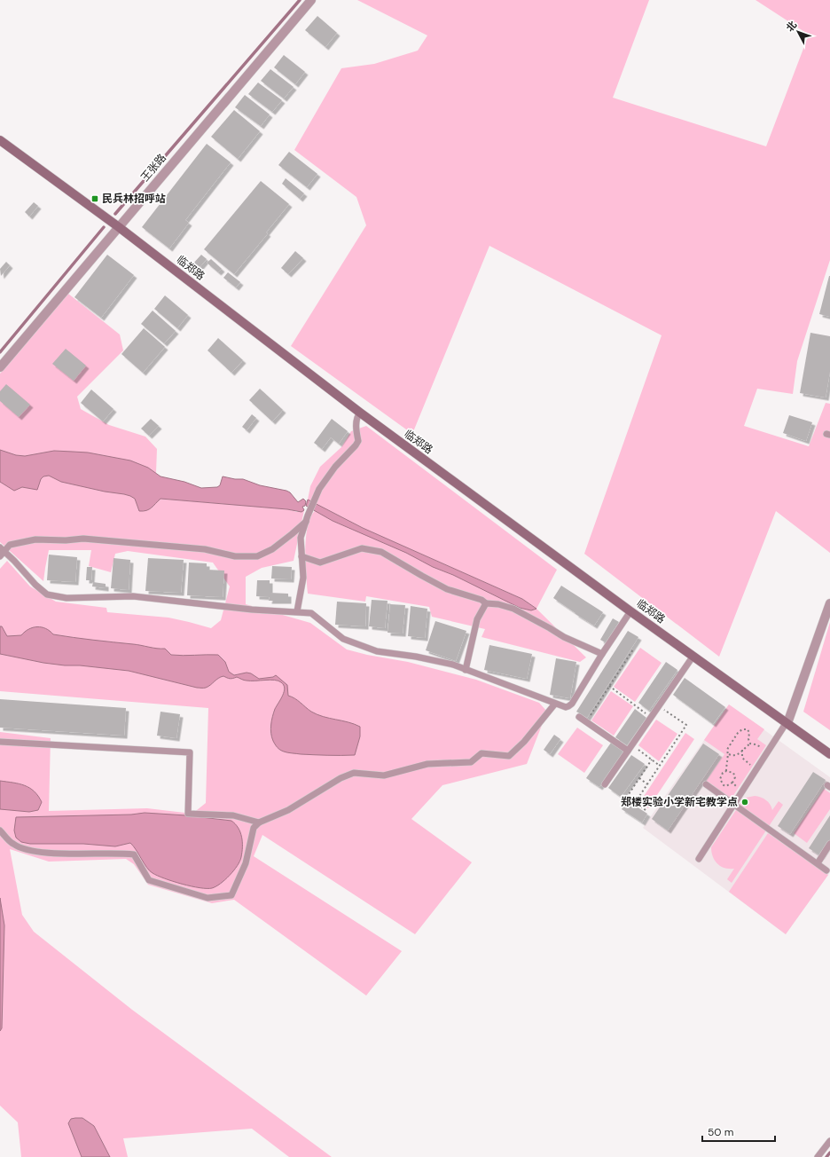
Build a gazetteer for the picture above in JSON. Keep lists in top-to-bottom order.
{
  "streets": {
    "main road": ["临郑路"],
    "street": ["王张路"]
  },
  "crossings": [
    ["王张路", "临郑路"]
  ],
  "places": {
    "transit": ["民兵林招呼站"],
    "other": ["郑楼实验小学新宅教学点"]
  },
  "scale_bar": "50 m",
  "north": "top left"
}
